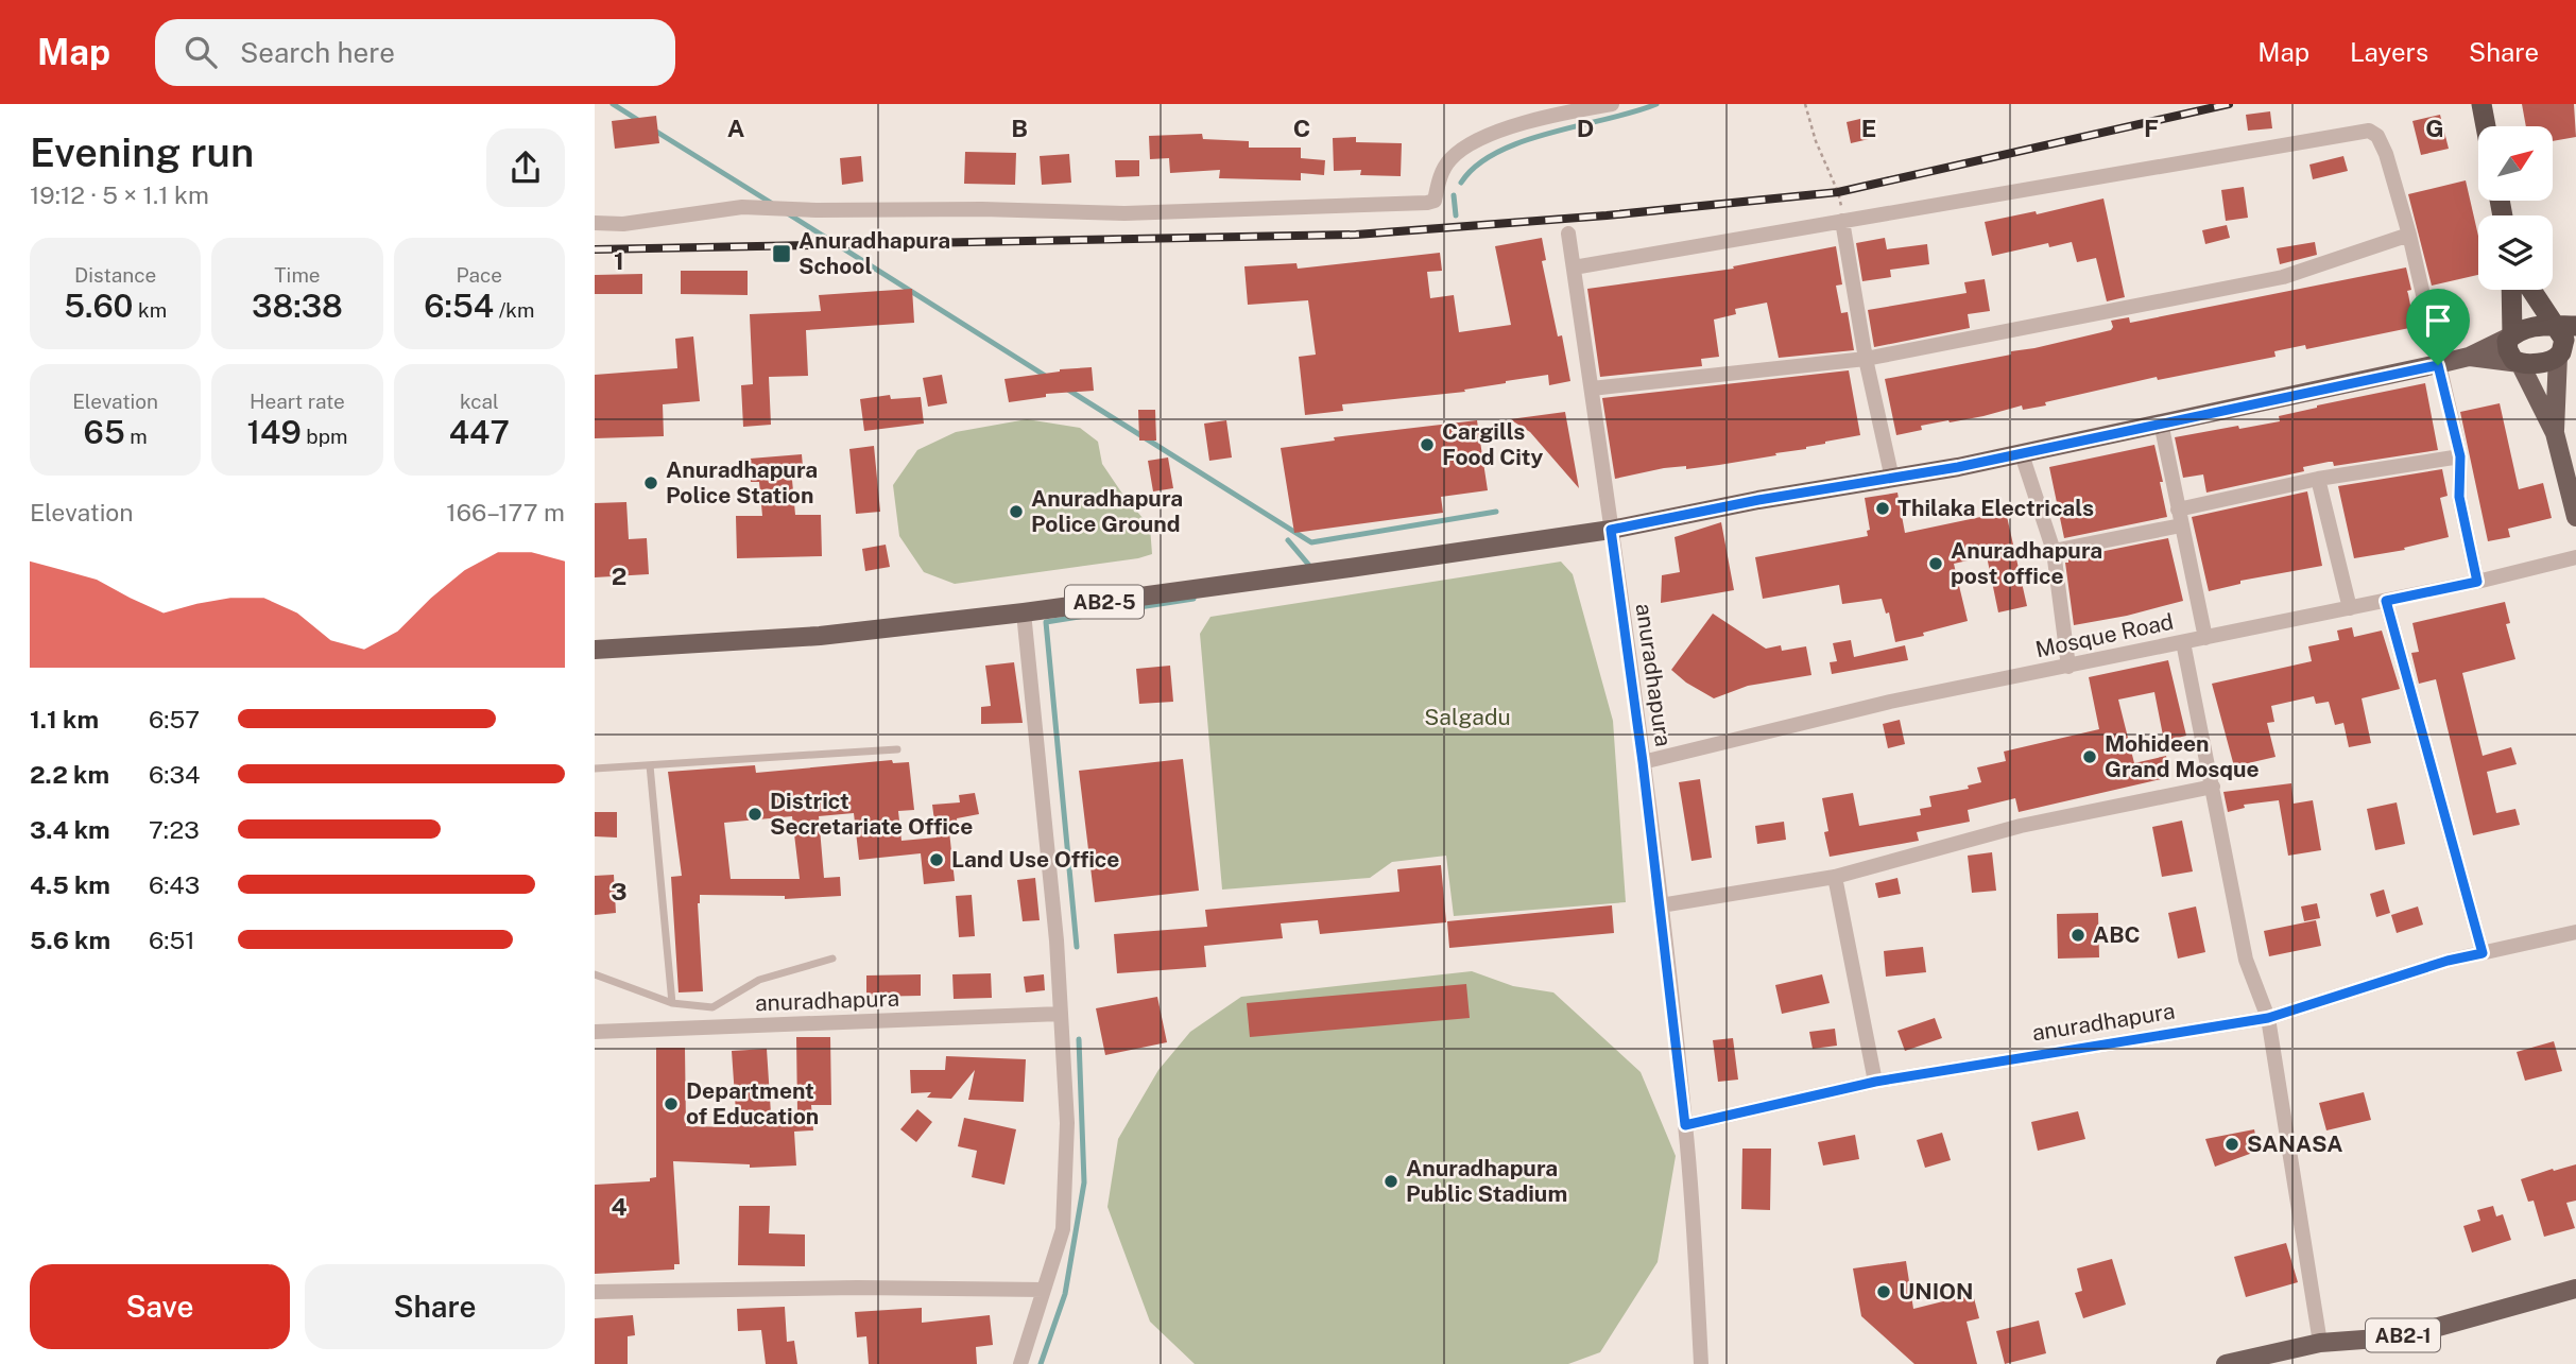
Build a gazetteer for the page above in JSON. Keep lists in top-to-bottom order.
{
  "streets": {
    "main road": ["AB2-5", "AB2-1"],
    "street": ["Mosque Road", "anuradhapura"]
  },
  "crossings": [
    ["AB2-5", "anuradhapura"],
    ["Mosque Road", "anuradhapura"]
  ],
  "parks": ["Salgadu"],
  "places": {
    "transit": ["Anuradhapura School"],
    "other": [
      "Cargills Food City",
      "Anuradhapura Police Station",
      "Thilaka Electricals",
      "Anuradhapura Police Ground",
      "Anuradhapura post office",
      "Mohideen Grand Mosque",
      "District Secretariate Office",
      "Land Use Office",
      "ABC",
      "Department of Education",
      "SANASA",
      "Anuradhapura Public Stadium",
      "UNION"
    ]
  },
  "north": "top right",
  "page": {
    "header": "Map",
    "search": "Search here",
    "nav": ["Map", "Layers", "Share"],
    "heading": ["Evening run", "19:12 · 5 × 1.1 km"],
    "stats": [
      ["Distance", "5.60 km"],
      ["Time", "38:38"],
      ["Pace", "6:54 /km"],
      ["Elevation", "65 m"],
      ["Heart rate", "149 bpm"],
      ["kcal", "447"]
    ],
    "chart": ["Elevation", "166–177 m"],
    "list": [
      {
        "name": "1.1 km",
        "note": "6:57"
      },
      {
        "name": "2.2 km",
        "note": "6:34"
      },
      {
        "name": "3.4 km",
        "note": "7:23"
      },
      {
        "name": "4.5 km",
        "note": "6:43"
      },
      {
        "name": "5.6 km",
        "note": "6:51"
      }
    ],
    "buttons": ["Save", "Share"]
  },
  "grid": {
    "columns": [
      "A",
      "B",
      "C",
      "D",
      "E",
      "F",
      "G"
    ],
    "rows": [
      "1",
      "2",
      "3",
      "4"
    ]
  }
}
